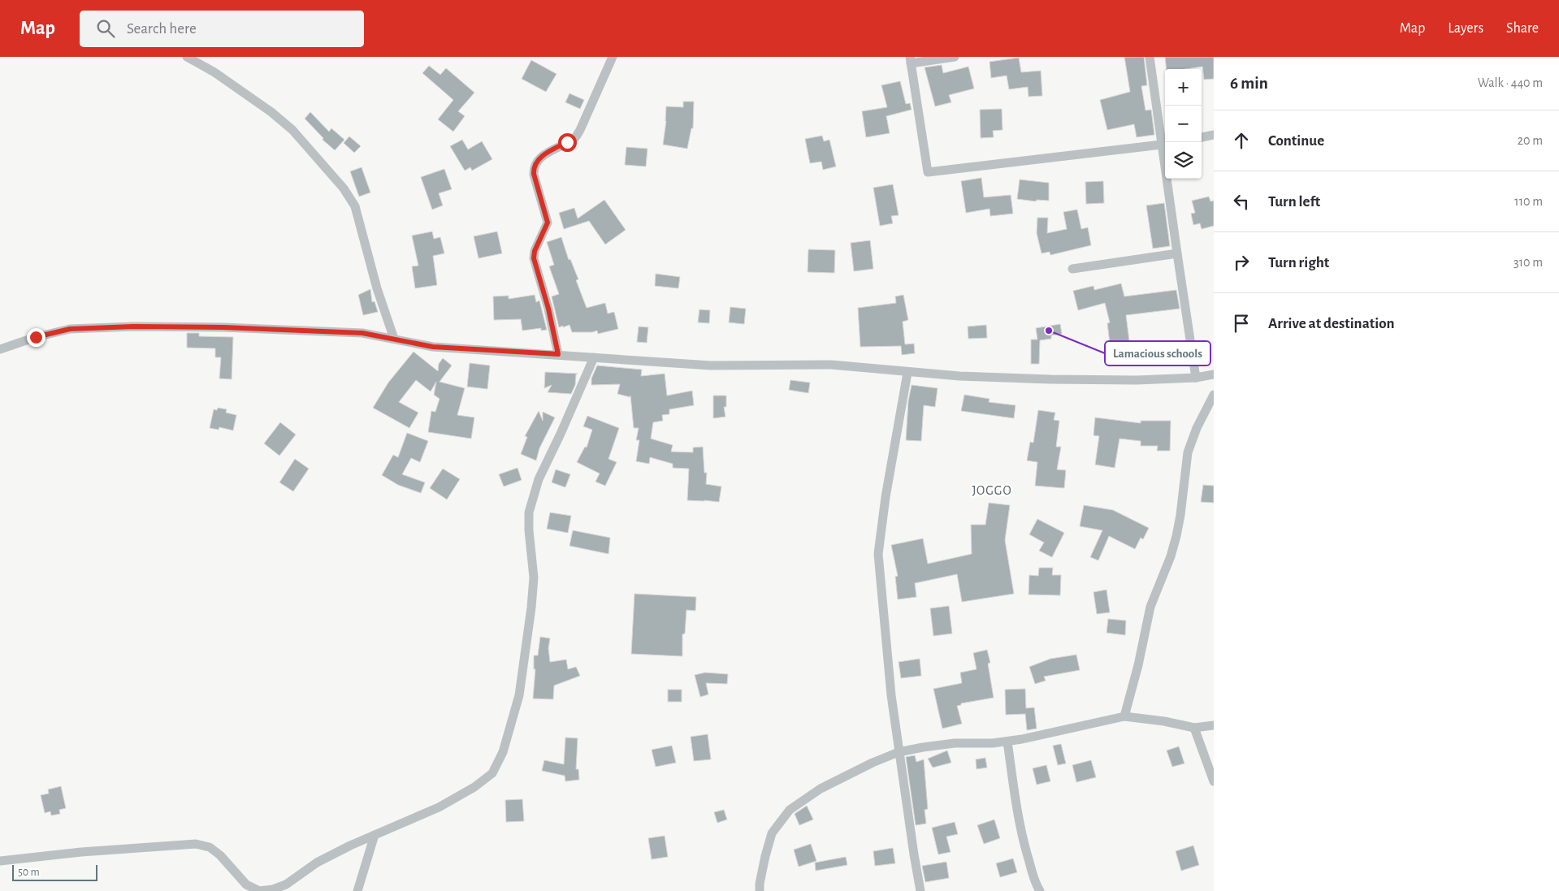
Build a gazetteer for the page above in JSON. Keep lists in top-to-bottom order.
{
  "districts": ["JOGGO"],
  "places": ["Lamacious schools"],
  "scale_bar": "50 m",
  "page": {
    "header": "Map",
    "search": "Search here",
    "nav": ["Map", "Layers", "Share"],
    "heading": ["6 min", "Walk · 440 m"],
    "map_buttons": ["+", "−"],
    "list": [
      ["Continue", "20 m"],
      ["Turn left", "110 m"],
      ["Turn right", "310 m"],
      "Arrive at destination"
    ],
    "scale": "50 m"
  }
}
